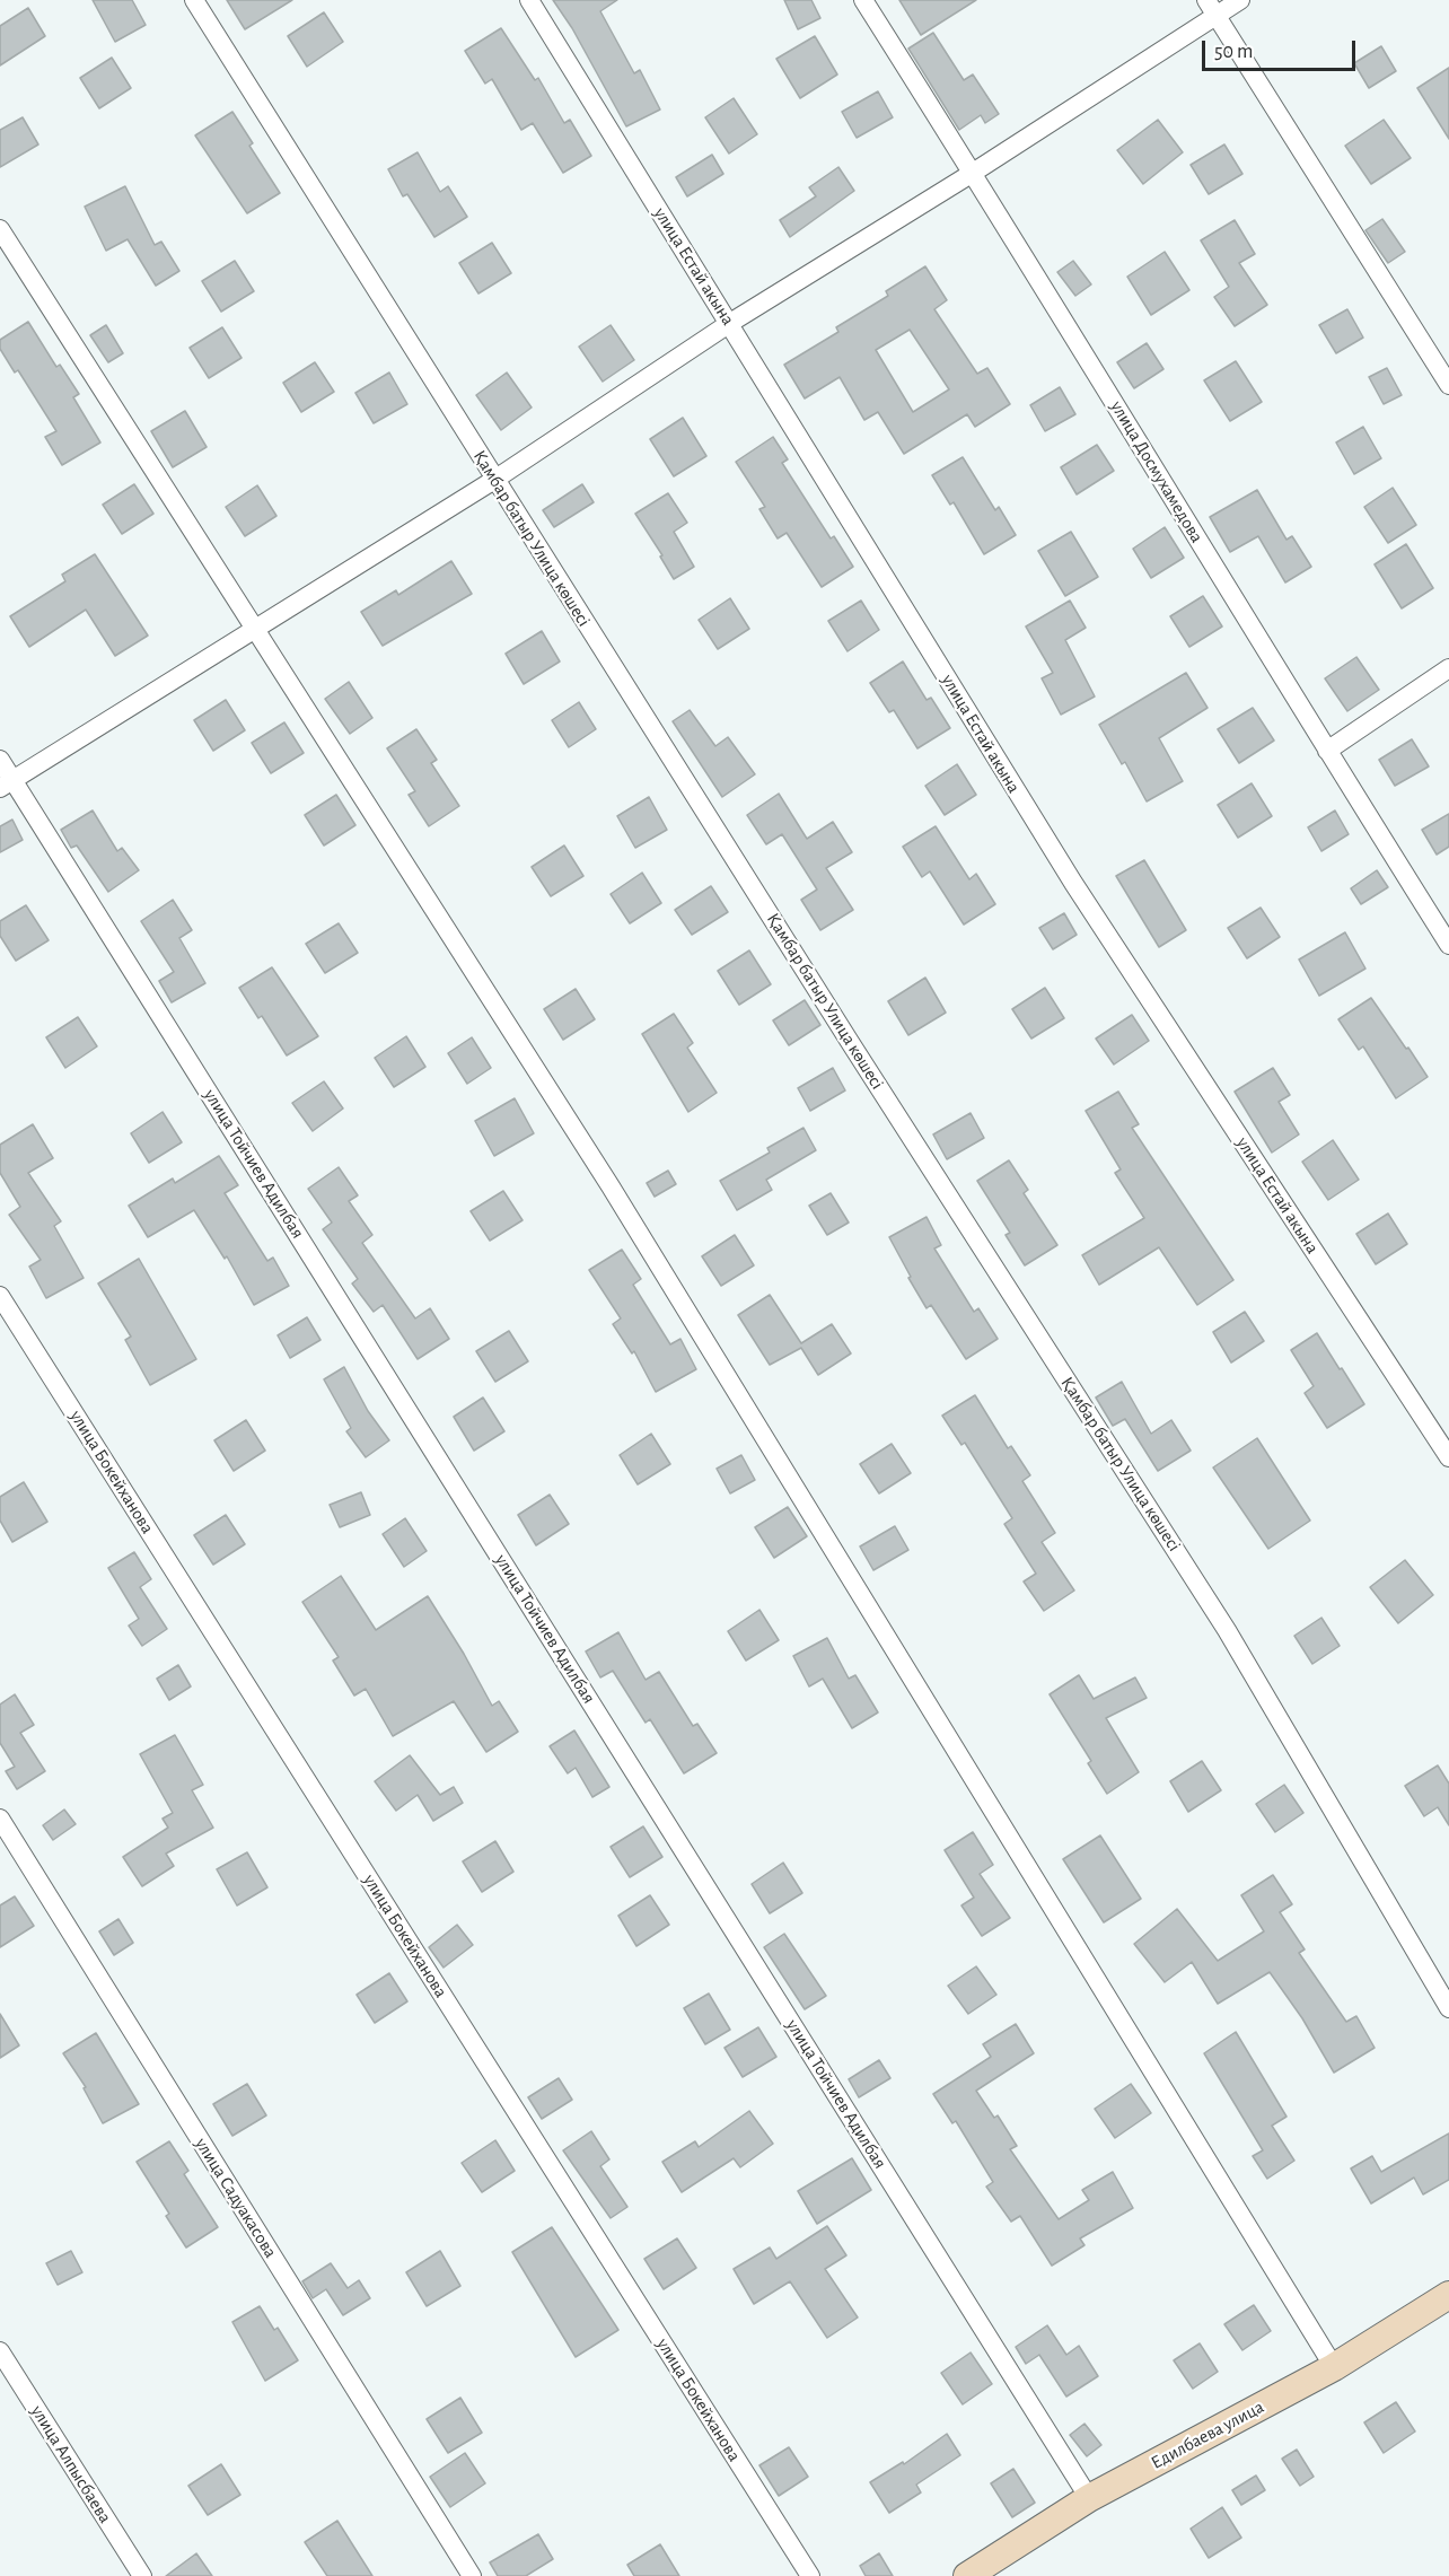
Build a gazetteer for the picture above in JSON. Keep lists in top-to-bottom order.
{
  "streets": {
    "street": [
      "улица Естай акына",
      "улица Досмухамедова",
      "Қамбар батыр Улица көшесі",
      "улица Тойчиев Адилбая",
      "улица Бокейханова",
      "улица Садуакасова",
      "Едилбаева улица",
      "улица Алпысбаева"
    ]
  },
  "crossings": [
    ["улица Тойчиев Адилбая", "Едилбаева улица"]
  ],
  "scale_bar": "50 m"
}
